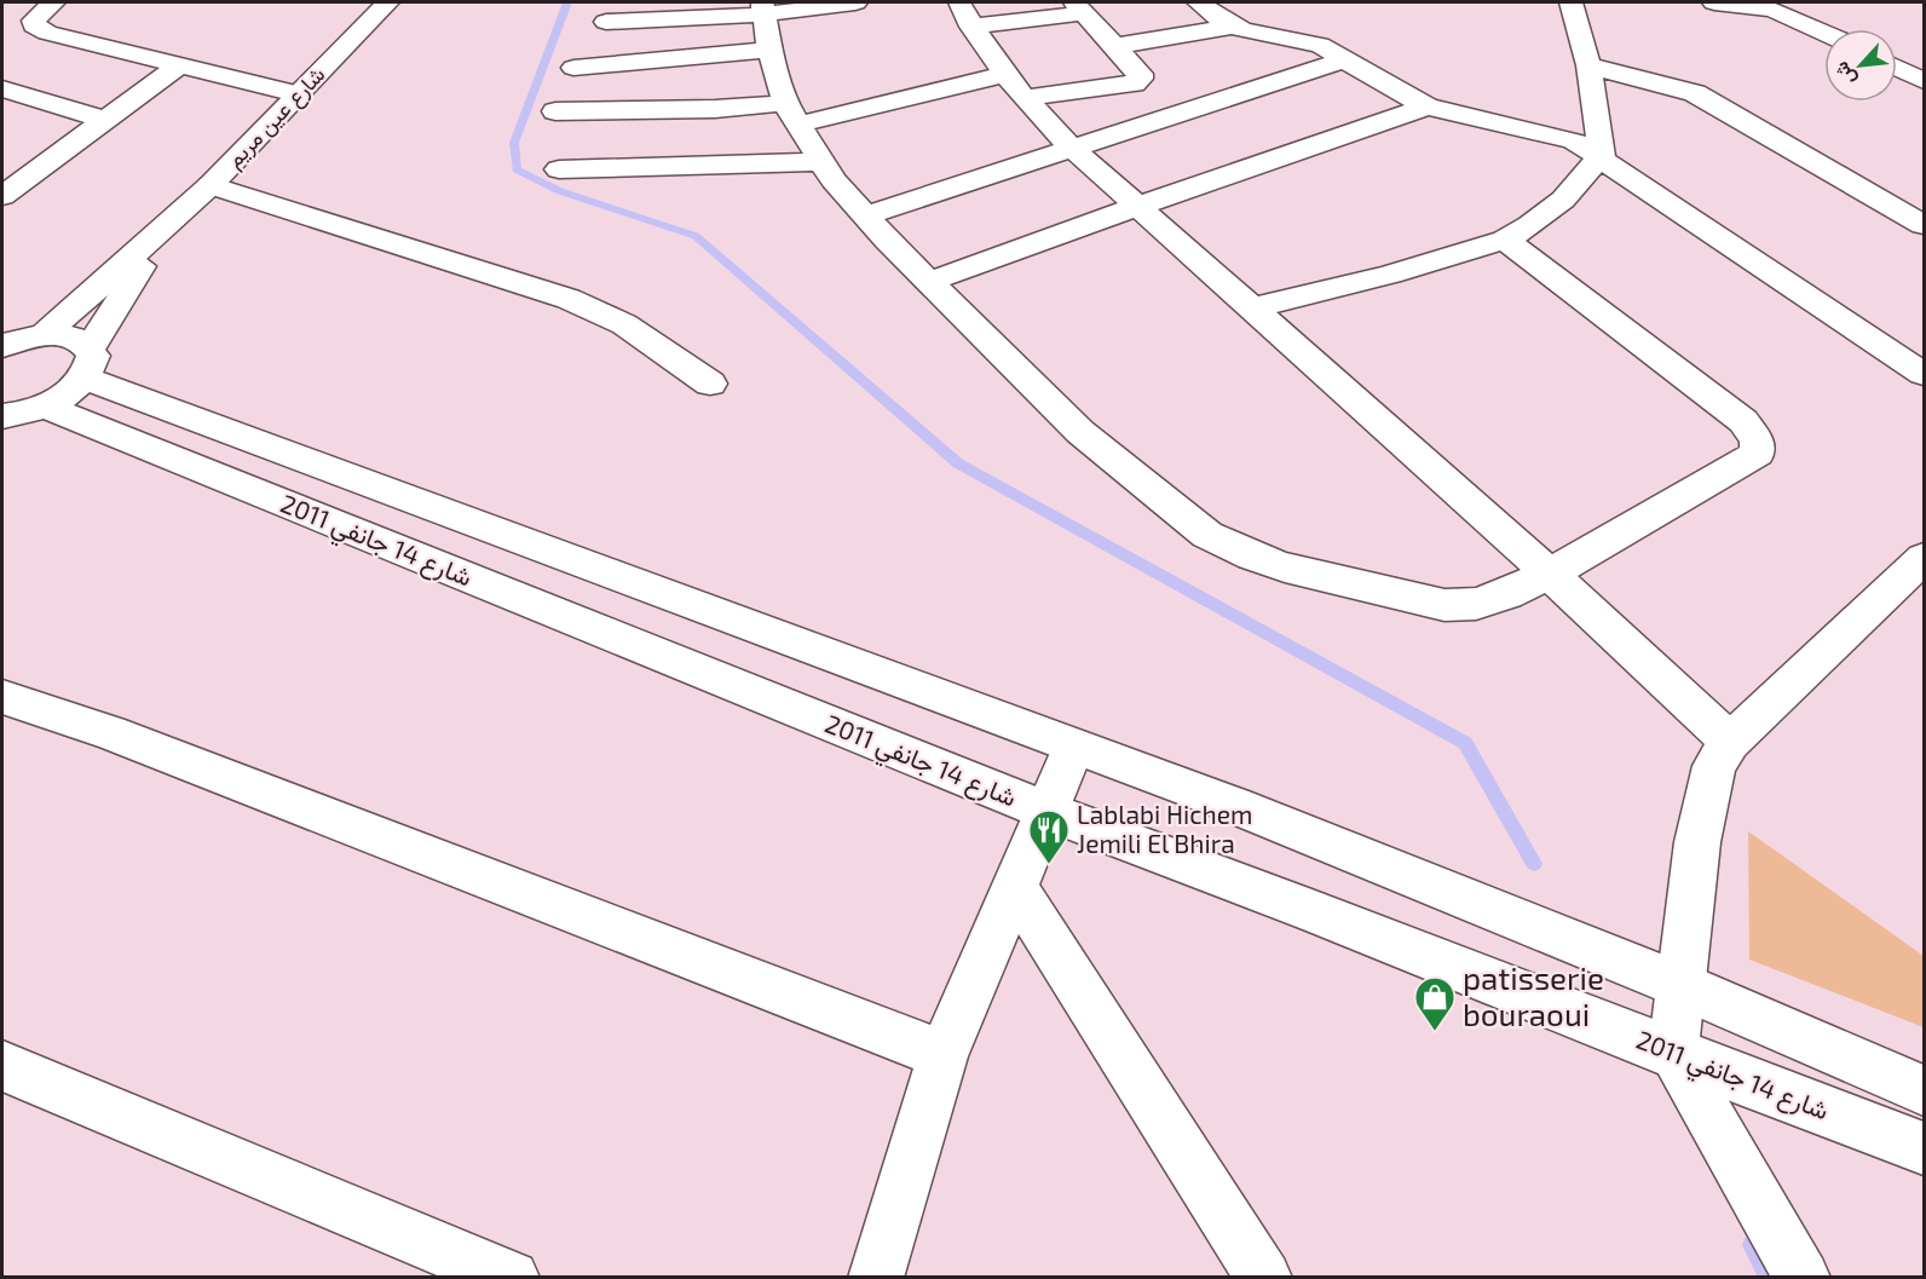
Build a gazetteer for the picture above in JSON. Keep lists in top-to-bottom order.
{
  "streets": {
    "street": ["شارع عين مريم", "شارع 14 جانفي 2011"]
  },
  "crossings": [
    ["شارع عين مريم", "شارع 14 جانفي 2011"]
  ],
  "places": {
    "restaurant": ["Lablabi Hichem Jemili El Bhira"],
    "shop": ["patisserie bouraoui"]
  },
  "north": "bottom left"
}
